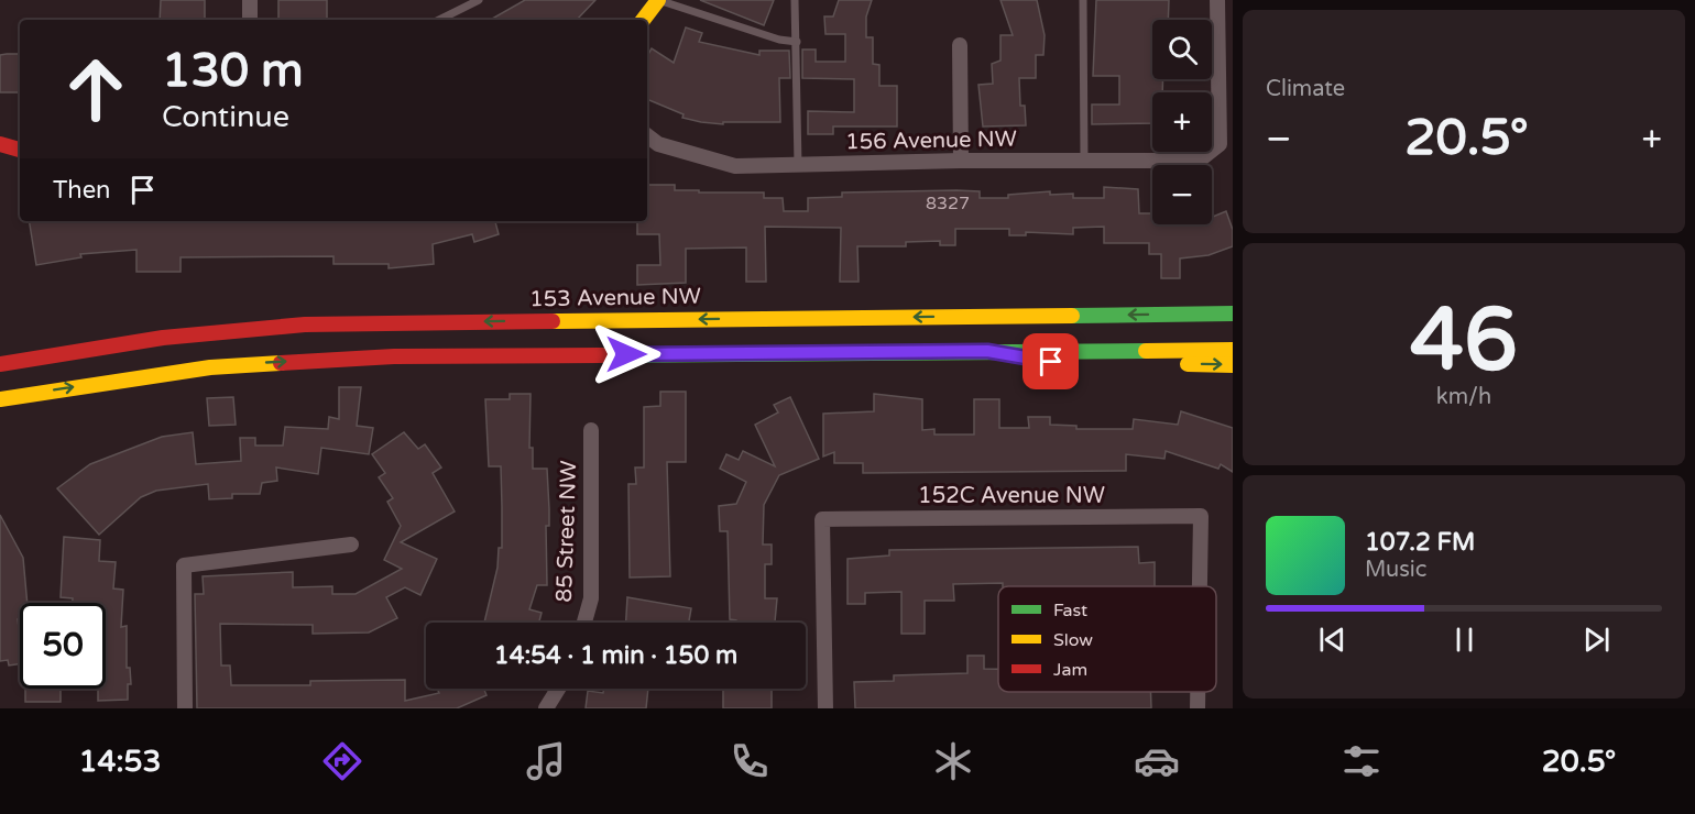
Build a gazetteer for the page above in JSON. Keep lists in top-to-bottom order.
{
  "streets": {
    "main road": ["153 Avenue NW"],
    "street": ["156 Avenue NW", "152C Avenue NW", "85 Street NW"]
  },
  "house_numbers": ["8327"],
  "legend": ["Fast", "Slow", "Jam"],
  "page": {
    "tile": [
      "Climate",
      ["46", "km/h"]
    ],
    "map_buttons": ["+", "−"],
    "turn": ["130 m", "Continue"],
    "heat": ["−", "20.5°", "+"],
    "then": "Then",
    "song": ["107.2 FM", "Music"],
    "limit": "50",
    "trip": "14:54 · 1 min · 150 m",
    "tabs": ["14:53", "20.5°"]
  }
}
